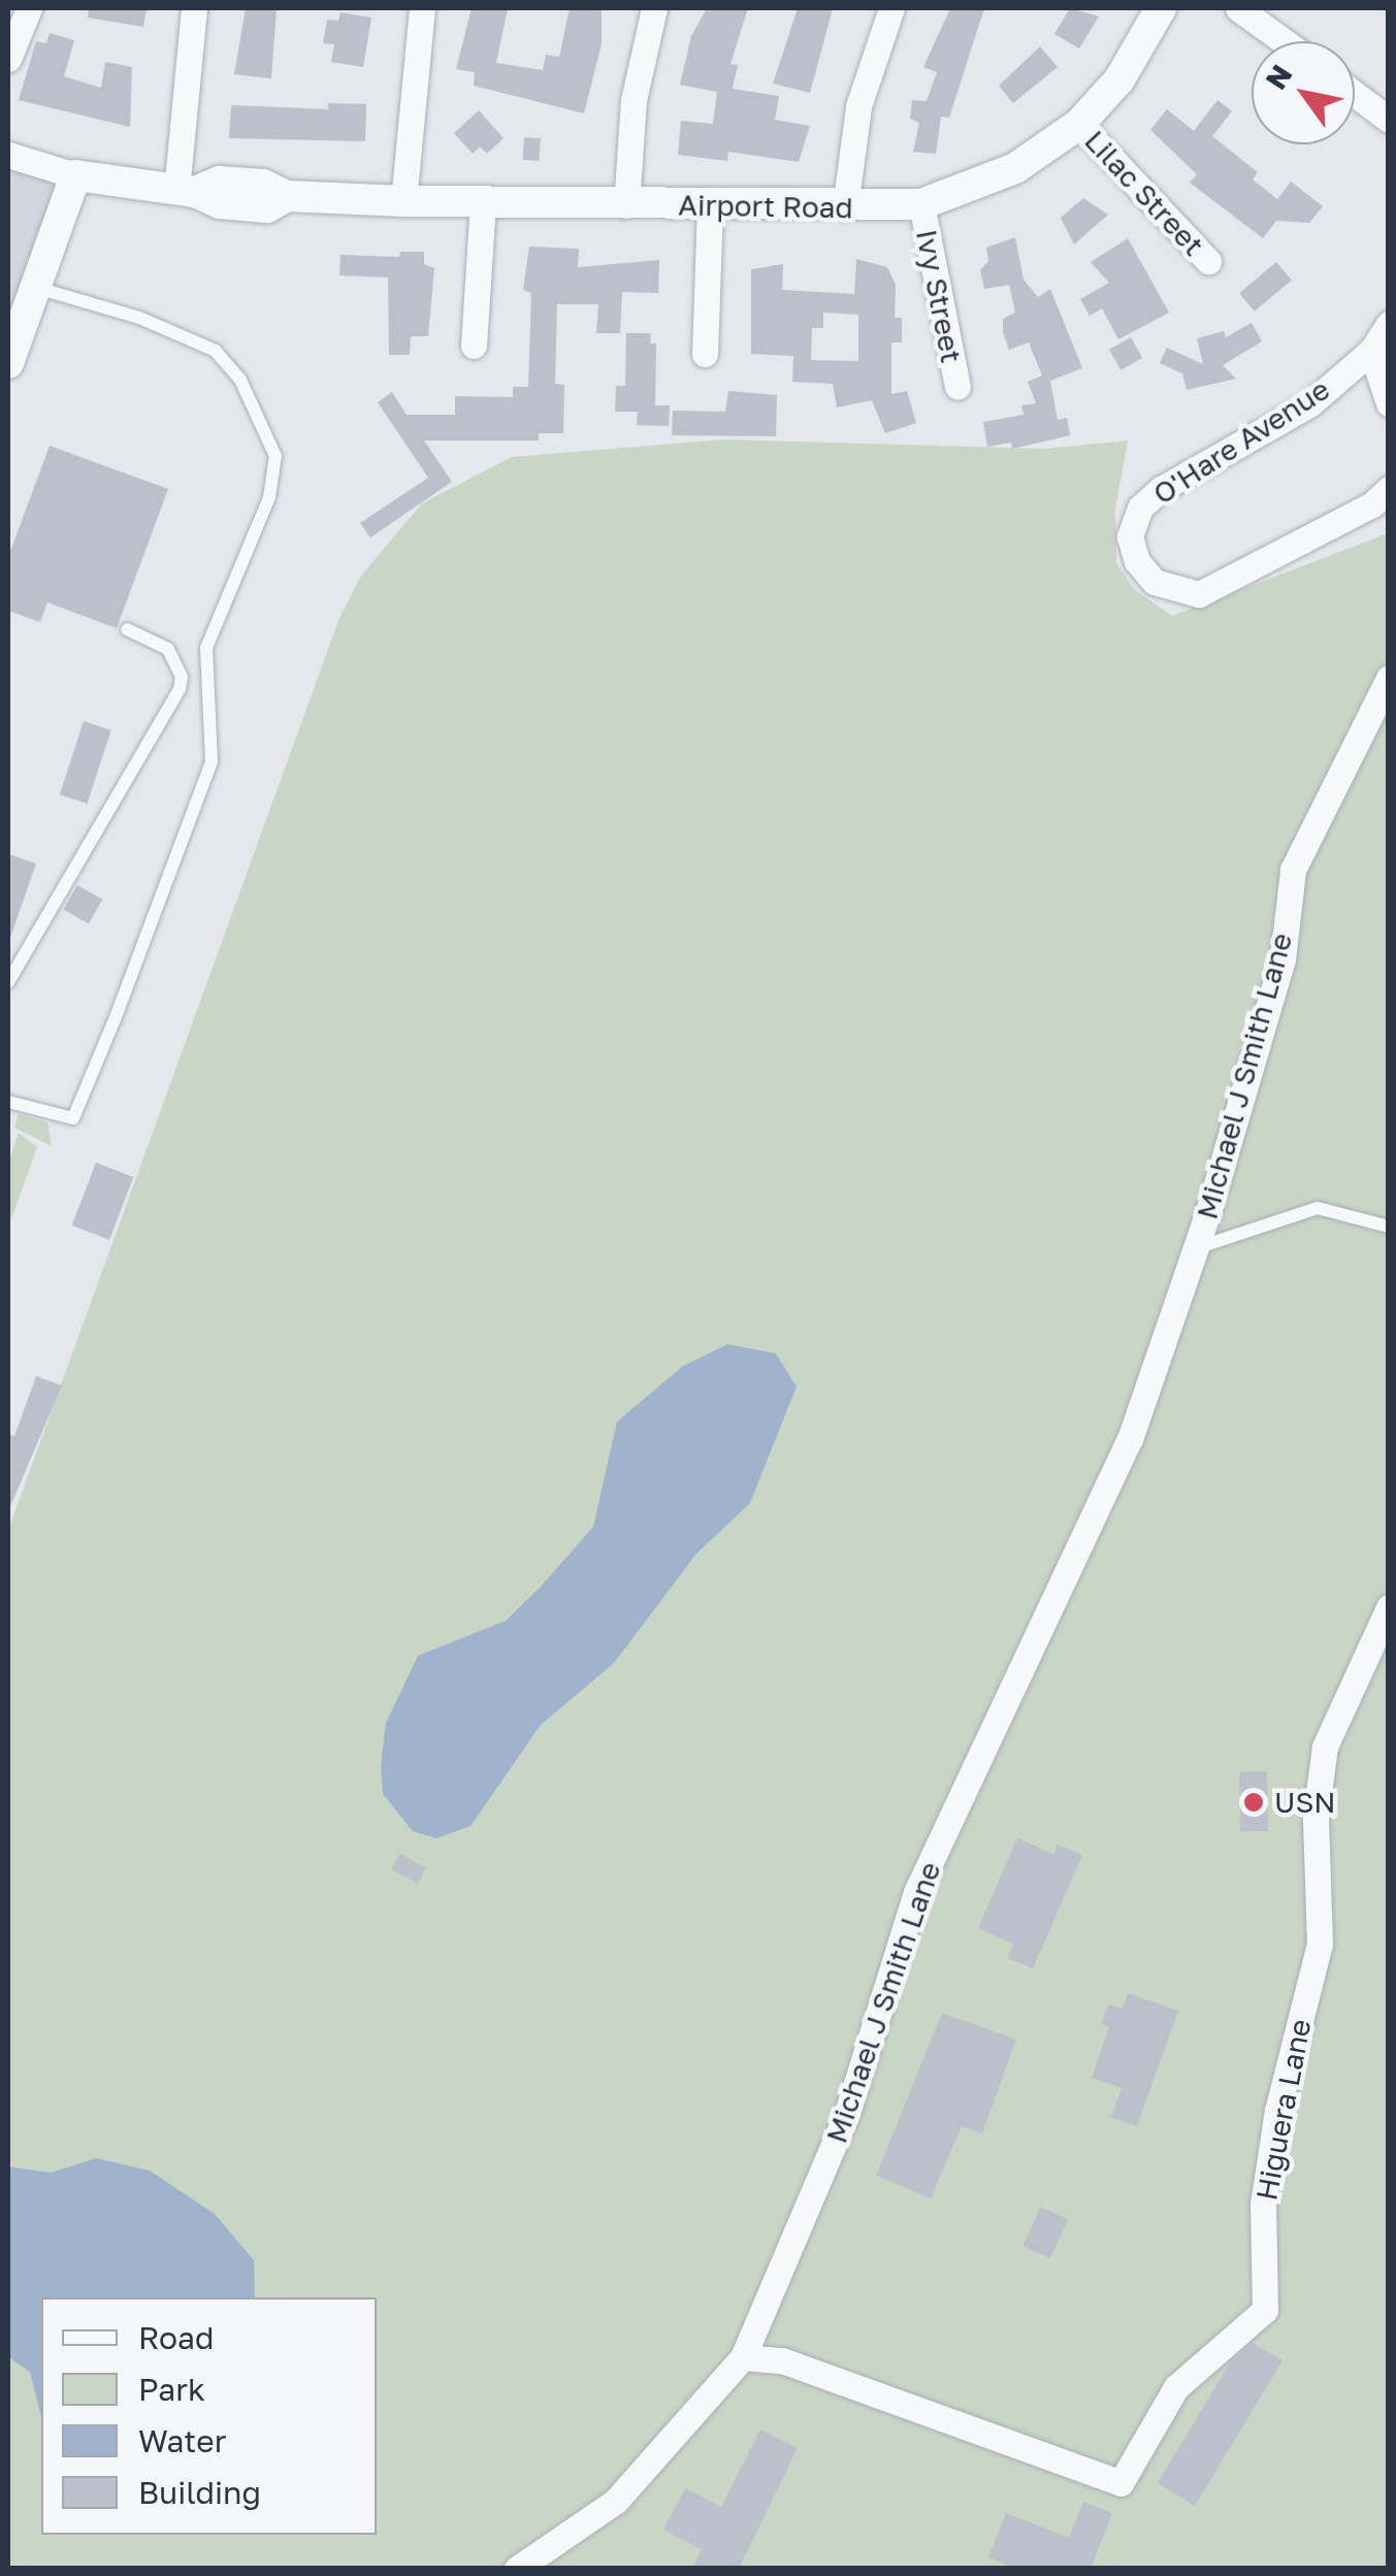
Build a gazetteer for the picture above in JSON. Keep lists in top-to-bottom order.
{
  "streets": {
    "street": [
      "Lilac Street",
      "Airport Road",
      "Ivy Street",
      "O'Hare Avenue",
      "Michael J Smith Lane",
      "Higuera Lane"
    ]
  },
  "crossings": [
    ["Lilac Street", "Airport Road"],
    ["Airport Road", "Ivy Street"],
    ["Michael J Smith Lane", "Higuera Lane"]
  ],
  "places": ["USN"],
  "legend": [
    "Road",
    "Park",
    "Water",
    "Building"
  ],
  "north": "top left"
}
